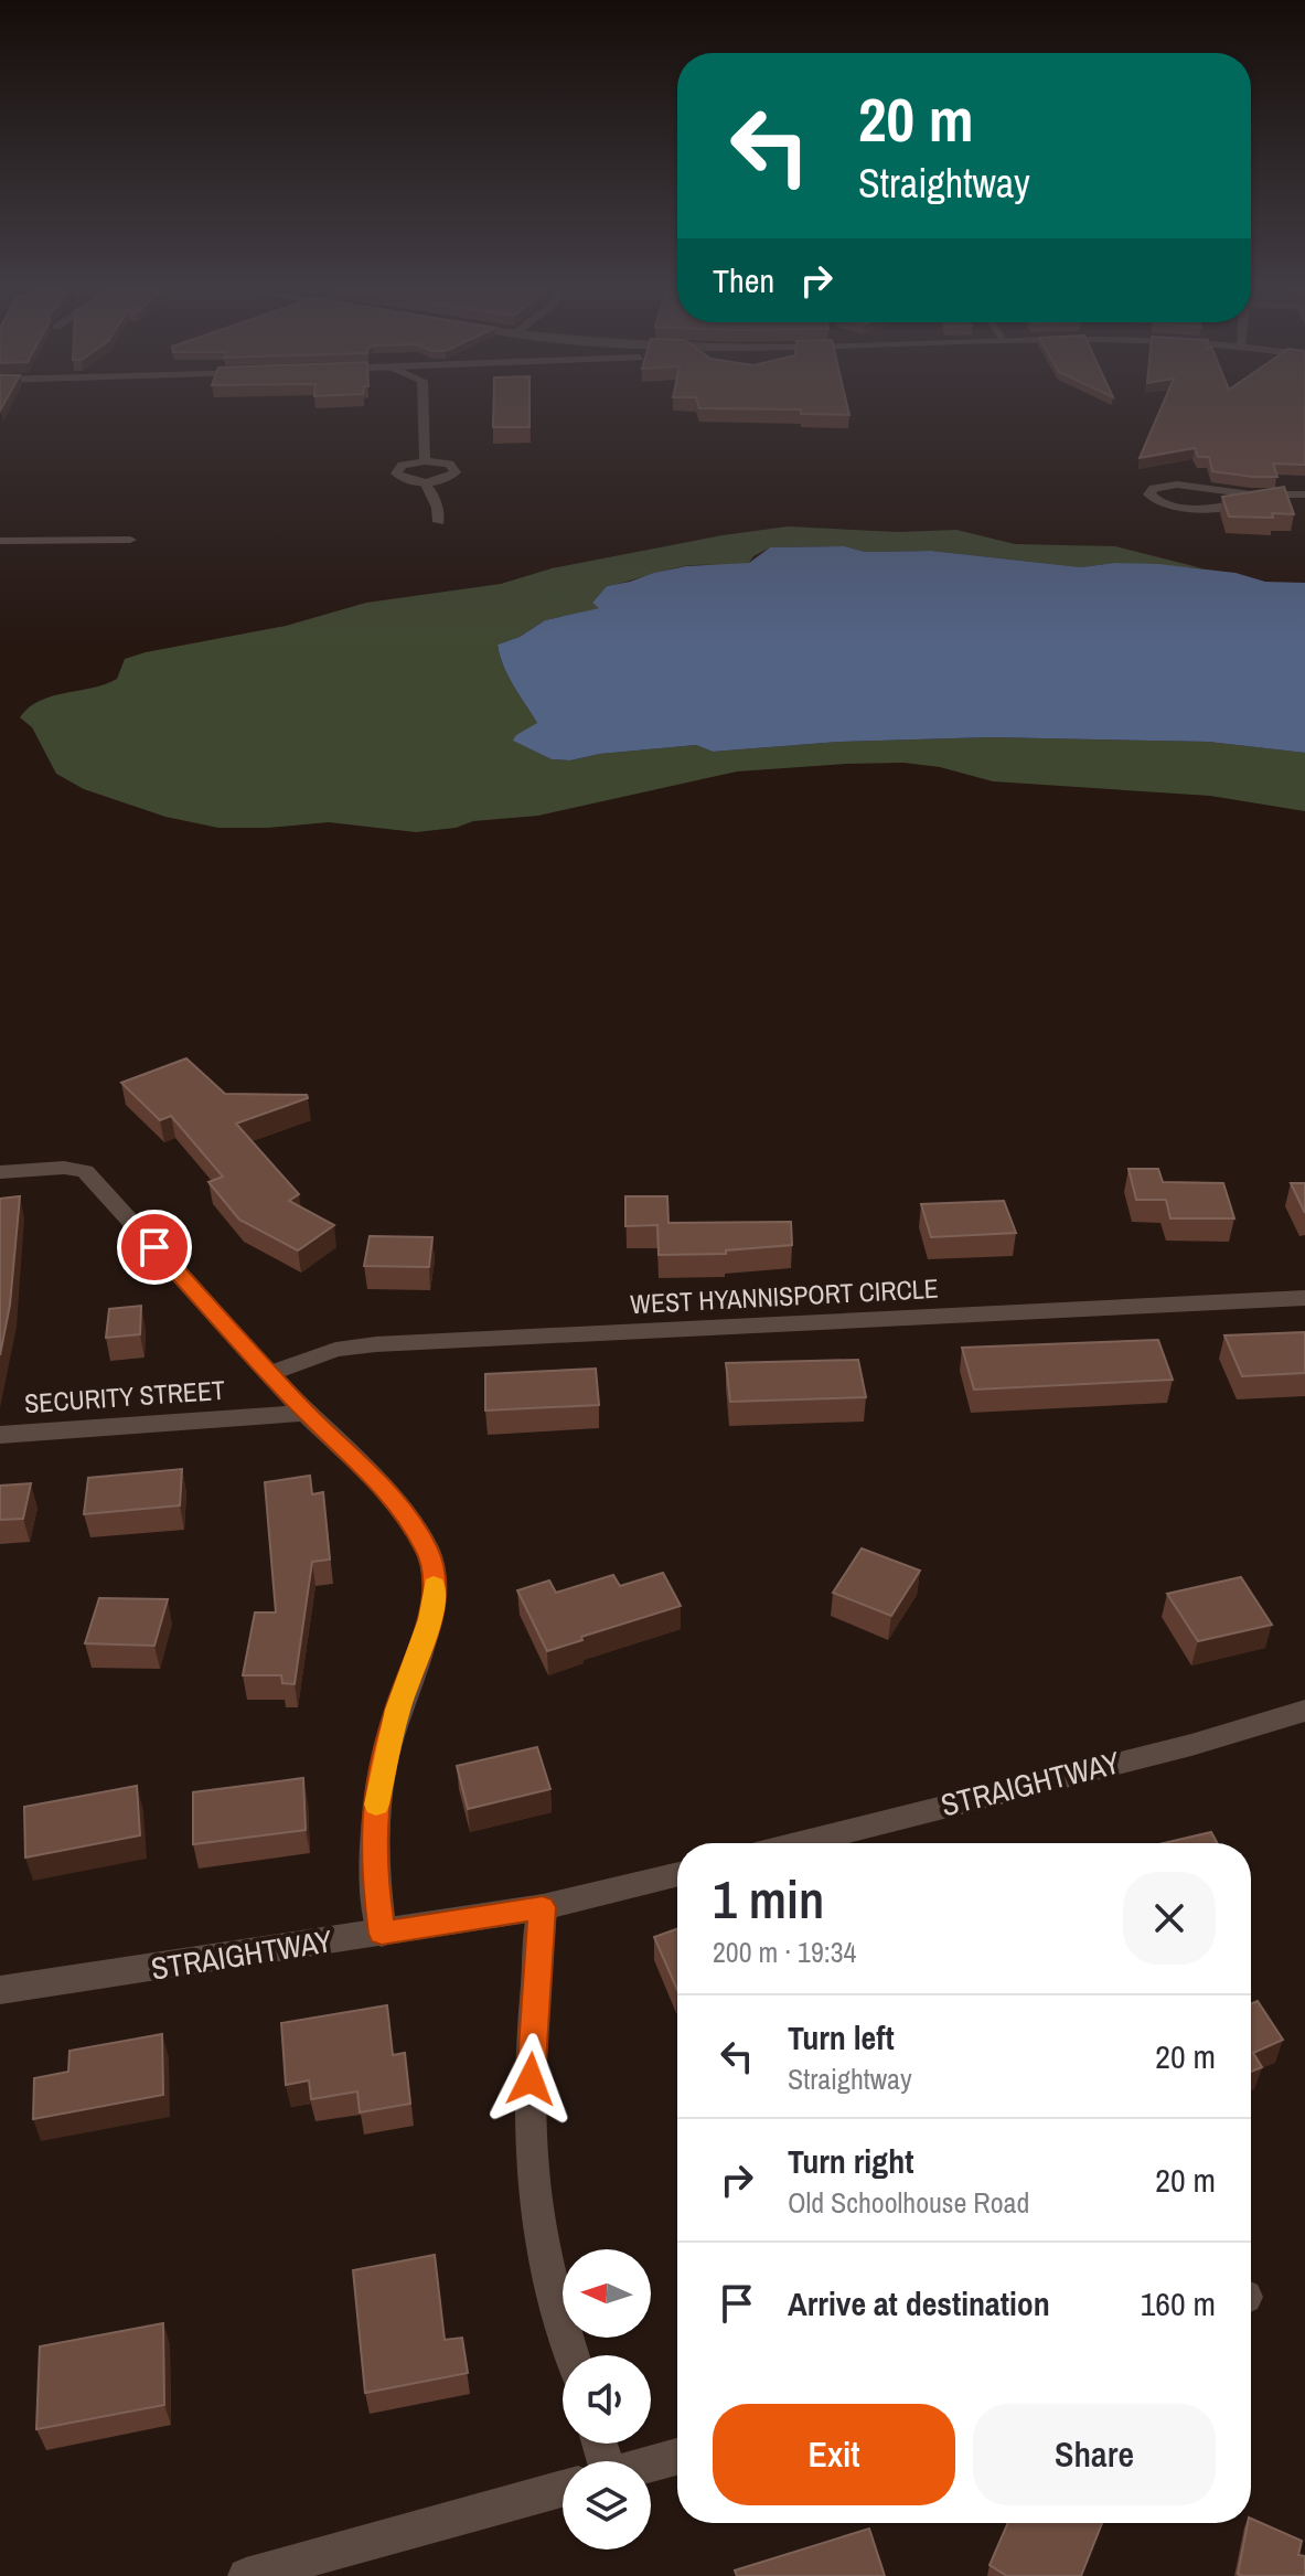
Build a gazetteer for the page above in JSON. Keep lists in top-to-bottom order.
{
  "streets": {
    "street": ["WEST HYANNISPORT CIRCLE", "SECURITY STREET", "STRAIGHTWAY"]
  },
  "north": "left",
  "page": {
    "turn": ["20 m", "Straightway"],
    "then": "Then",
    "heading": ["1 min", "200 m · 19:34"],
    "list": [
      {
        "name": "Turn left",
        "note": "Straightway",
        "value": "20 m"
      },
      {
        "name": "Turn right",
        "note": "Old Schoolhouse Road",
        "value": "20 m"
      },
      {
        "name": "Arrive at destination",
        "value": "160 m"
      }
    ],
    "buttons": ["Exit", "Share"]
  }
}
